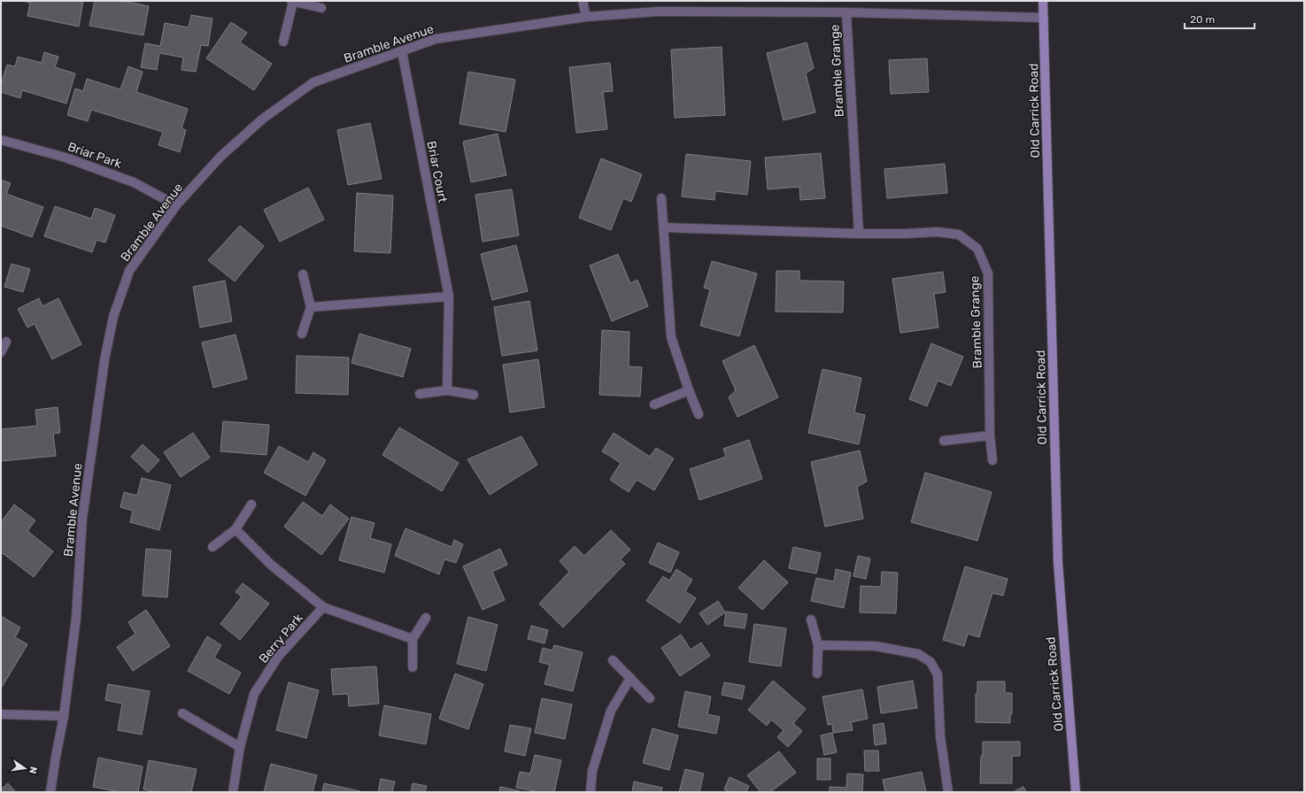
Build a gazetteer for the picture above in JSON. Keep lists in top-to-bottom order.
{
  "streets": {
    "main road": ["Old Carrick Road"],
    "street": [
      "Bramble Avenue",
      "Bramble Grange",
      "Briar Park",
      "Briar Court",
      "Berry Park"
    ]
  },
  "crossings": [
    ["Bramble Avenue", "Bramble Grange"],
    ["Bramble Avenue", "Old Carrick Road"],
    ["Bramble Avenue", "Briar Park"],
    ["Bramble Avenue", "Briar Court"]
  ],
  "scale_bar": "20 m",
  "north": "right"
}
